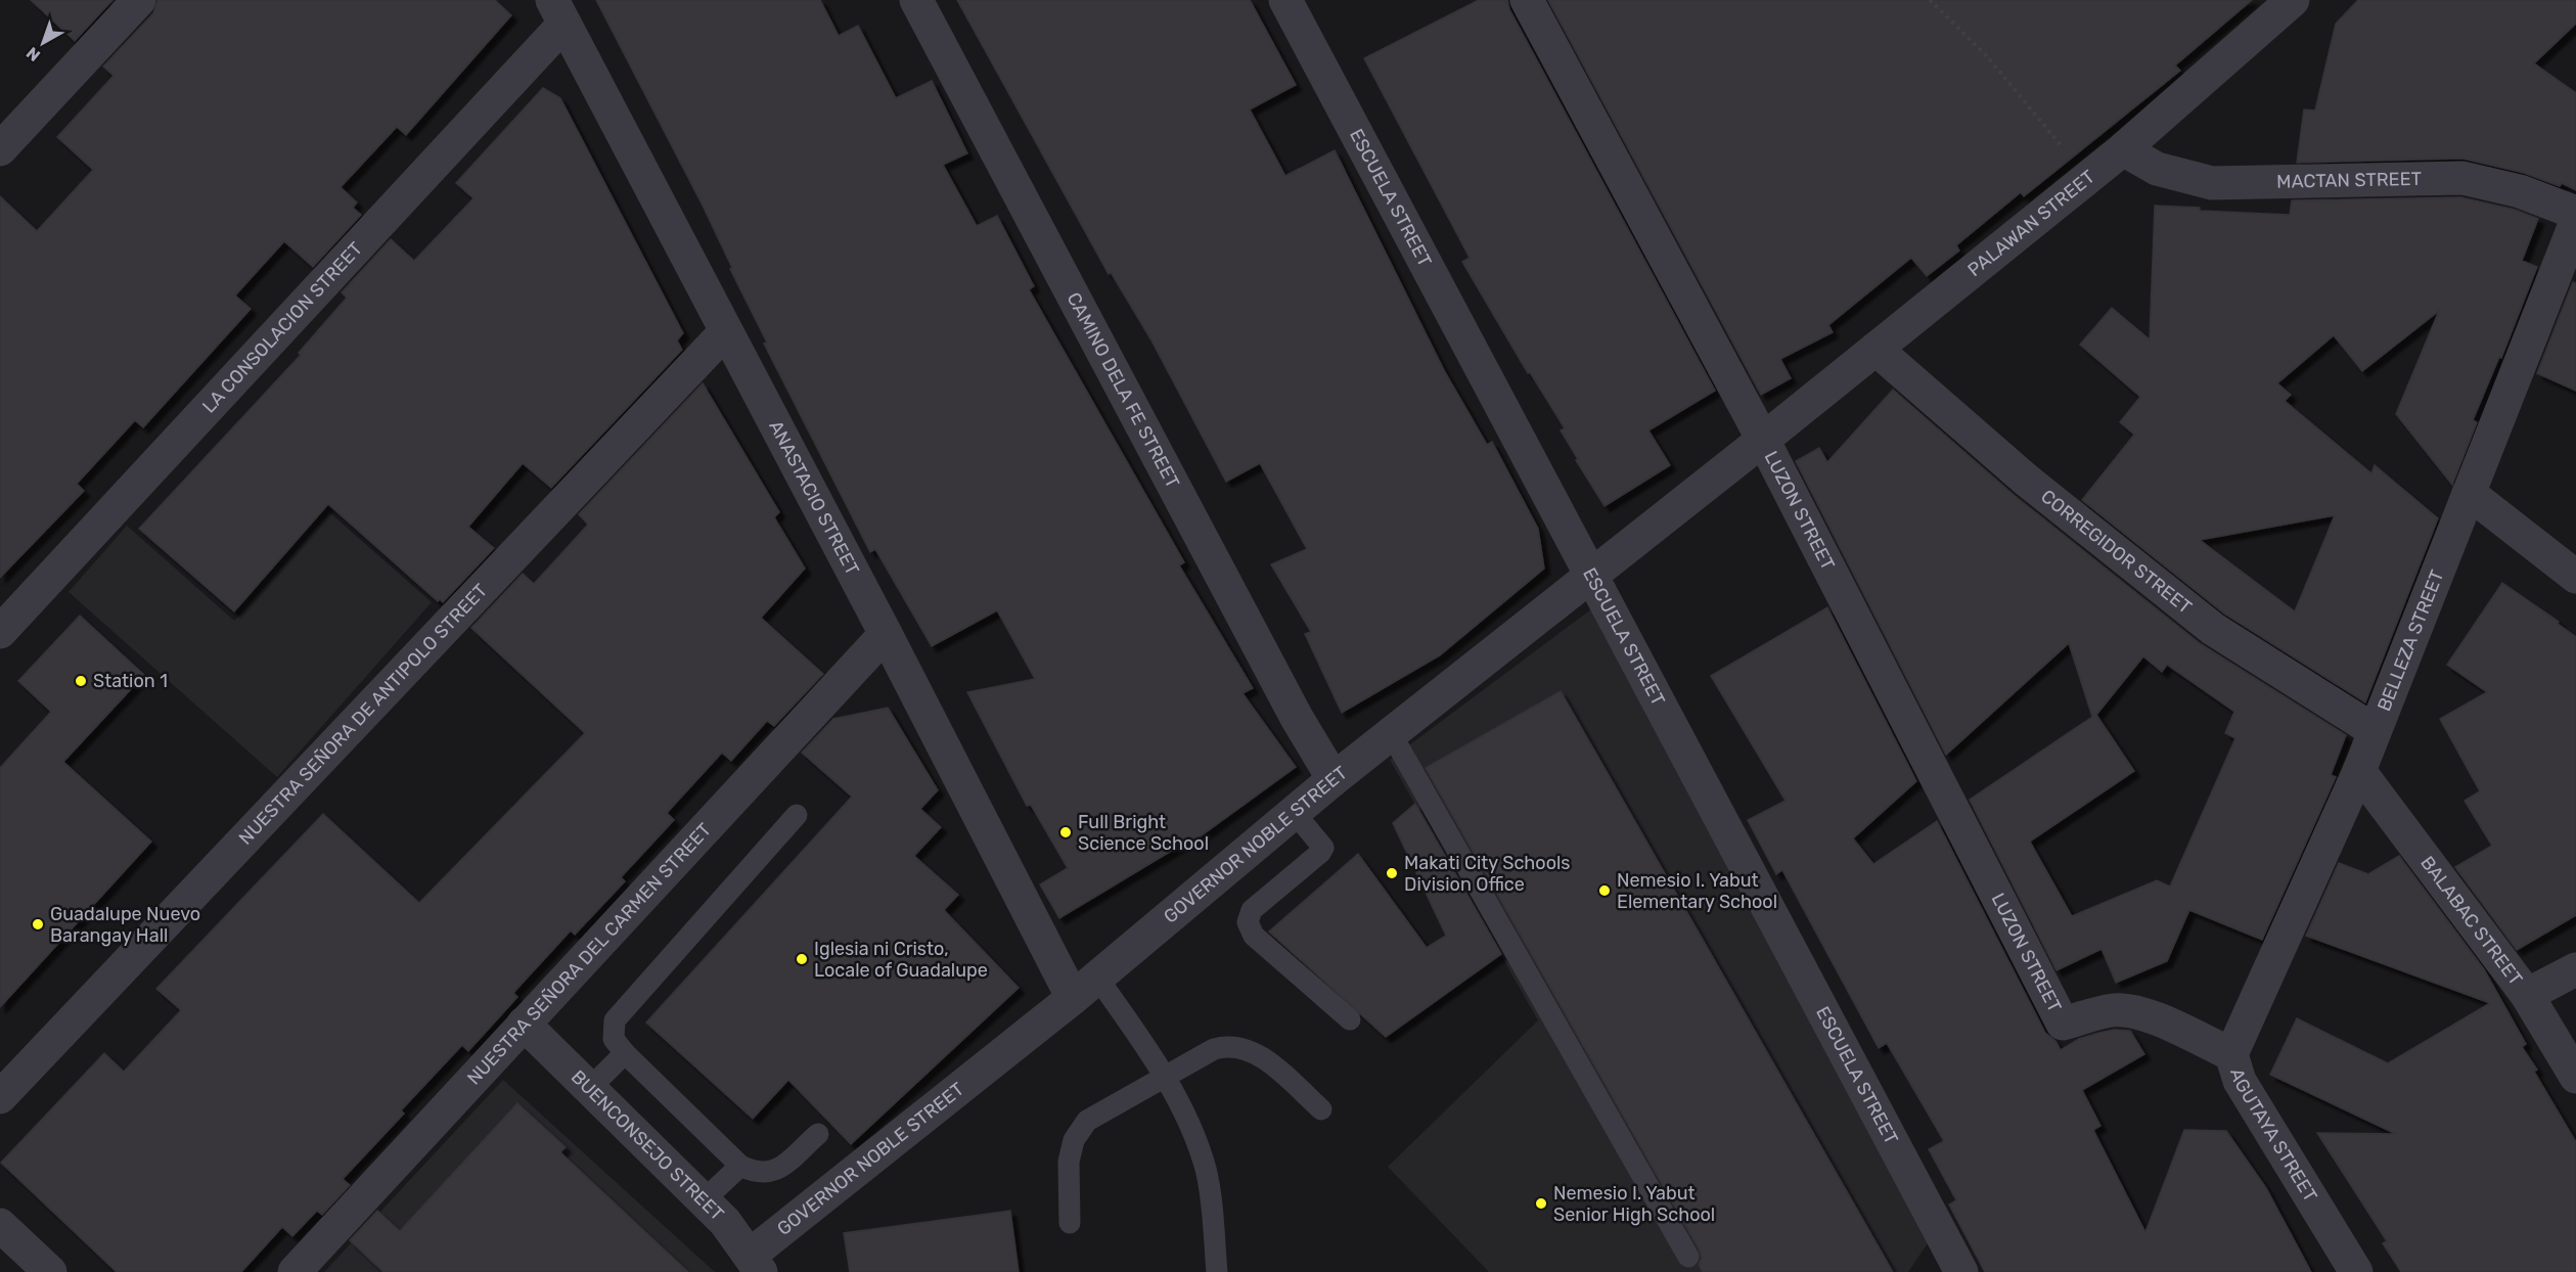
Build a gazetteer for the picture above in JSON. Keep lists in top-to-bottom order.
{
  "streets": {
    "street": [
      "MACTAN STREET",
      "ESCUELA STREET",
      "PALAWAN STREET",
      "LA CONSOLACION STREET",
      "CAMINO DELA FE STREET",
      "ANASTACIO STREET",
      "LUZON STREET",
      "CORREGIDOR STREET",
      "BELLEZA STREET",
      "NUESTRA SEÑORA DE ANTIPOLO STREET",
      "GOVERNOR NOBLE STREET",
      "BALABAC STREET",
      "NUESTRA SEÑORA DEL CARMEN STREET",
      "AGUTAYA STREET",
      "BUENCONSEJO STREET"
    ]
  },
  "crossings": [
    ["MACTAN STREET", "PALAWAN STREET"],
    ["ESCUELA STREET", "GOVERNOR NOBLE STREET"],
    ["PALAWAN STREET", "LUZON STREET"],
    ["PALAWAN STREET", "CORREGIDOR STREET"],
    ["PALAWAN STREET", "GOVERNOR NOBLE STREET"],
    ["LA CONSOLACION STREET", "ANASTACIO STREET"],
    ["CAMINO DELA FE STREET", "GOVERNOR NOBLE STREET"],
    ["ANASTACIO STREET", "NUESTRA SEÑORA DE ANTIPOLO STREET"],
    ["ANASTACIO STREET", "GOVERNOR NOBLE STREET"],
    ["ANASTACIO STREET", "NUESTRA SEÑORA DEL CARMEN STREET"],
    ["LUZON STREET", "GOVERNOR NOBLE STREET"],
    ["LUZON STREET", "AGUTAYA STREET"],
    ["CORREGIDOR STREET", "BELLEZA STREET"],
    ["BELLEZA STREET", "BALABAC STREET"],
    ["BELLEZA STREET", "AGUTAYA STREET"],
    ["GOVERNOR NOBLE STREET", "BUENCONSEJO STREET"],
    ["NUESTRA SEÑORA DEL CARMEN STREET", "BUENCONSEJO STREET"]
  ],
  "places": [
    "Station 1",
    "Full Bright Science School",
    "Makati City Schools Division Office",
    "Nemesio I. Yabut Elementary School",
    "Guadalupe Nuevo Barangay Hall",
    "Iglesia ni Cristo, Locale of Guadalupe",
    "Nemesio I. Yabut Senior High School"
  ],
  "north": "bottom left"
}
